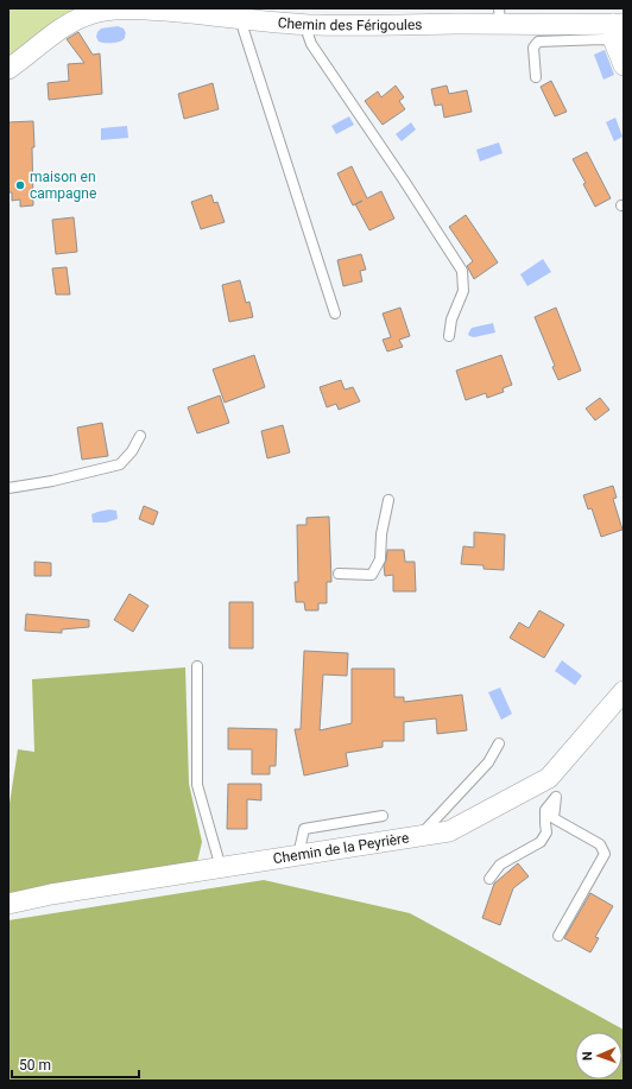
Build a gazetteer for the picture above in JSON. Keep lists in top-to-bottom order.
{
  "streets": {
    "street": ["Chemin des Férigoules", "Chemin de la Peyrière"]
  },
  "places": ["maison en campagne"],
  "scale_bar": "50 m",
  "north": "left"
}
